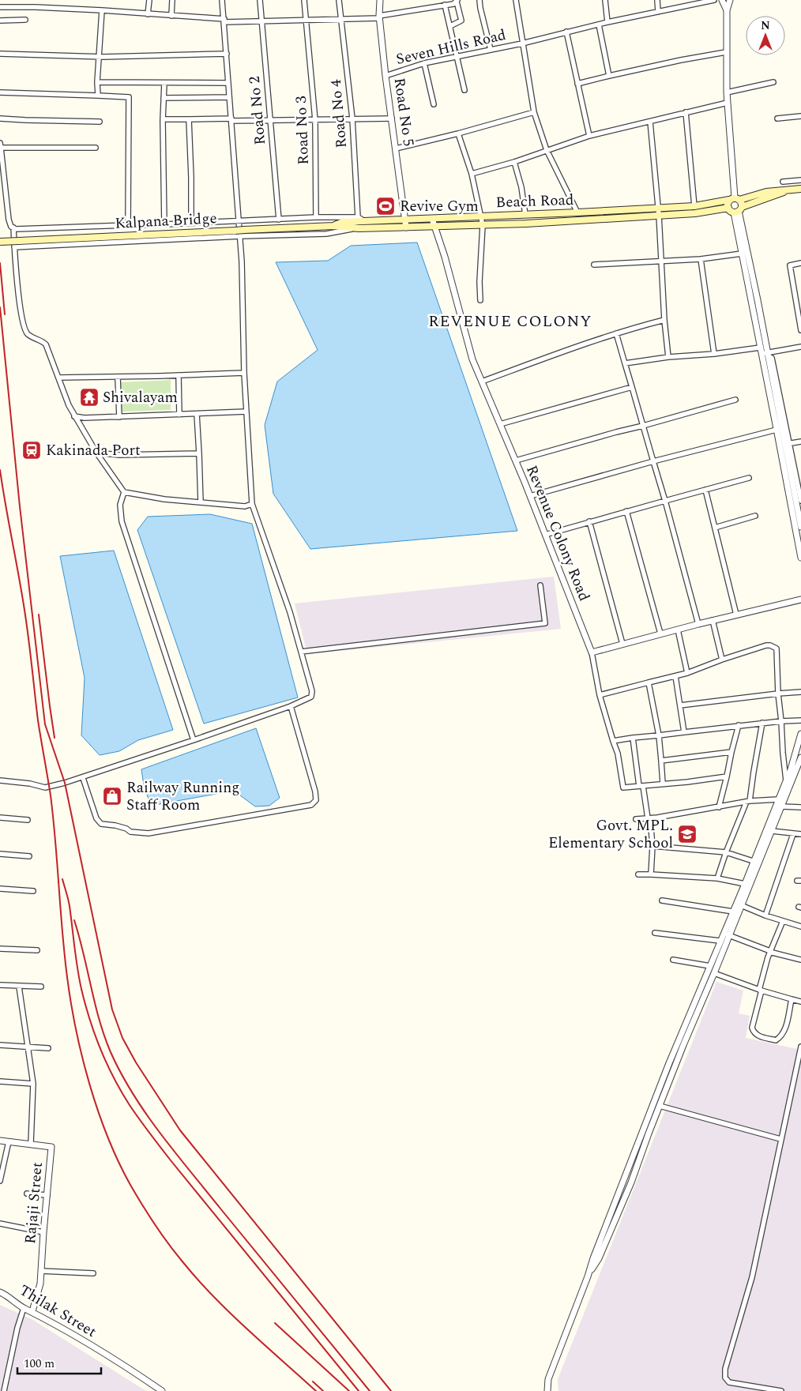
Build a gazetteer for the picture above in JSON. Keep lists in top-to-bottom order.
{
  "streets": {
    "main road": ["Beach Road", "Kalpana Bridge"],
    "street": [
      "Seven Hills Road",
      "Road No 2",
      "Road No 5",
      "Road No 4",
      "Road No 3",
      "Revenue Colony Road",
      "Rajaji Street",
      "Thilak Street"
    ]
  },
  "crossings": [
    ["Seven Hills Road", "Road No 5"],
    ["Road No 5", "Beach Road"],
    ["Beach Road", "Kalpana Bridge"],
    ["Beach Road", "Revenue Colony Road"],
    ["Rajaji Street", "Thilak Street"]
  ],
  "districts": ["REVENUE COLONY"],
  "places": {
    "sports": ["Revive Gym"],
    "temple": ["Shivalayam"],
    "station": ["Kakinada Port"],
    "shop": ["Railway Running Staff Room"],
    "school or university": ["Govt. MPL. Elementary School"]
  },
  "scale_bar": "100 m",
  "north": "top"
}
